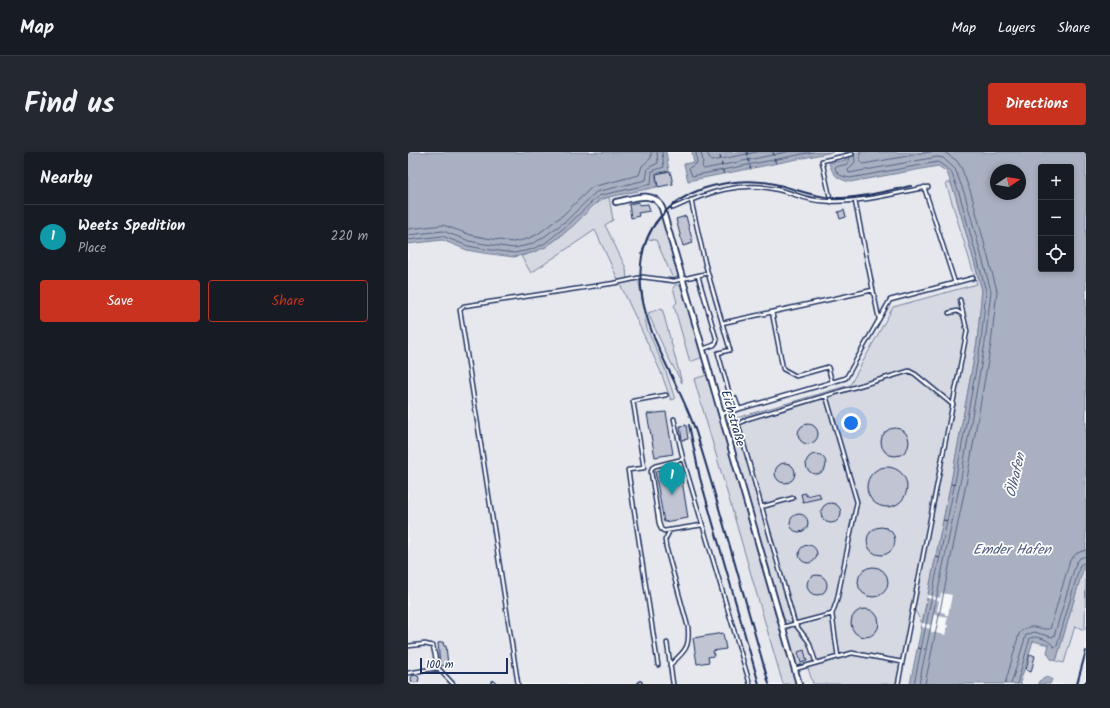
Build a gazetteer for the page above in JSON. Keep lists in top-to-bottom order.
{
  "streets": {
    "street": ["Eichstraße"]
  },
  "water": ["Ölhafen", "Emder Hafen"],
  "scale_bar": "100 m",
  "north": "right",
  "page": {
    "header": "Map",
    "nav": ["Map", "Layers", "Share"],
    "title": "Find us",
    "buttons": [
      "Directions",
      ["Save", "Share"]
    ],
    "heading": "Nearby",
    "map_buttons": ["+", "−"],
    "list": [
      {
        "mark": "1",
        "name": "Weets Spedition",
        "note": "Place",
        "value": "220 m"
      }
    ],
    "pins": "1",
    "scale": "100 m"
  }
}
